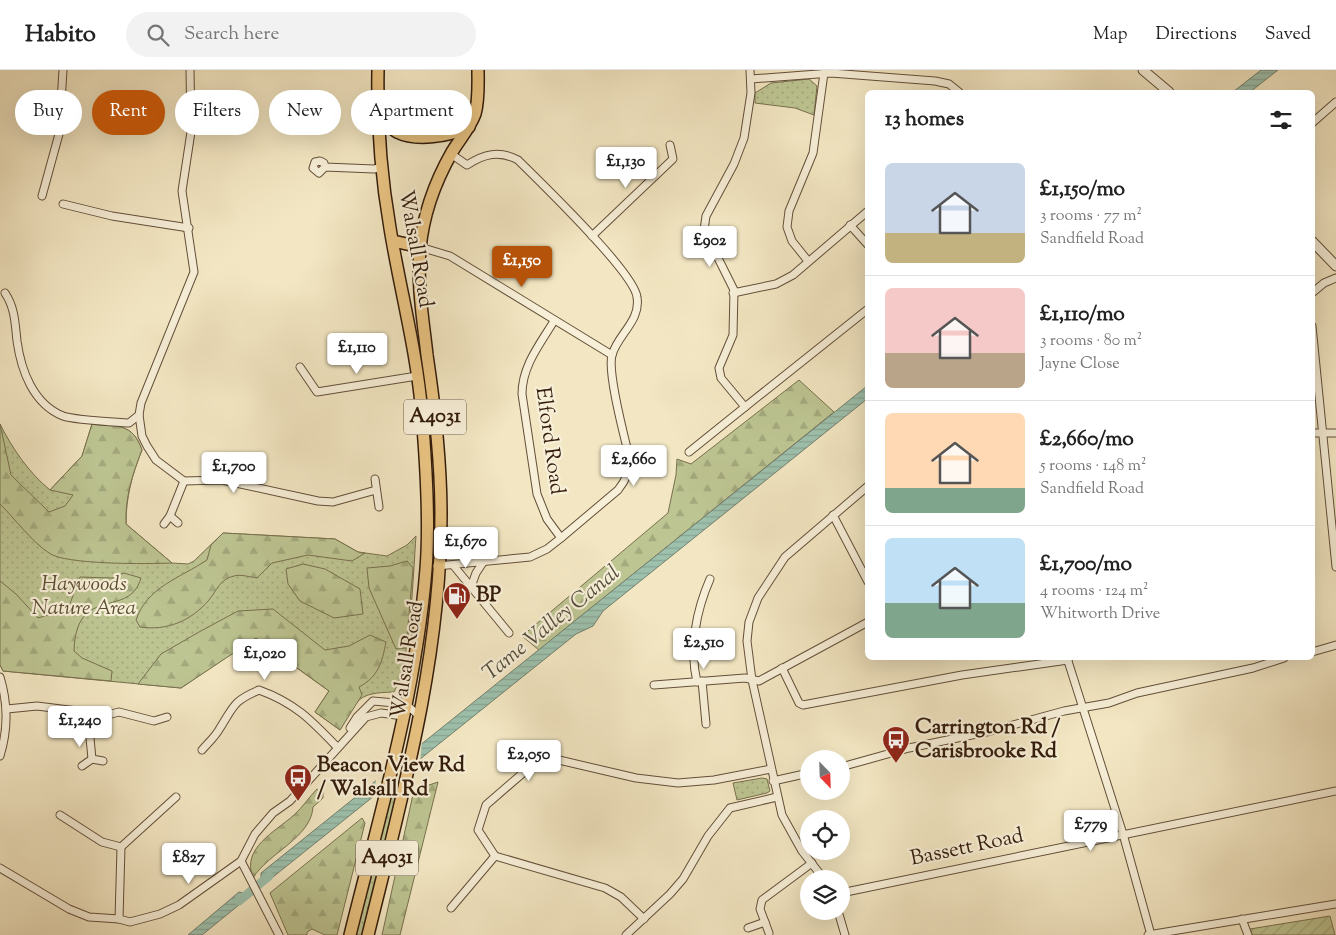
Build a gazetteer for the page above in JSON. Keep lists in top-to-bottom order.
{
  "streets": {
    "main road": ["Walsall Road", "A4031"],
    "street": ["Elford Road", "Bassett Road"]
  },
  "water": ["Tame Valley Canal"],
  "parks": ["Haywoods Nature Area"],
  "places": {
    "fuel station": ["BP"],
    "bus stop": ["Carrington Rd / Carisbrooke Rd", "Beacon View Rd / Walsall Rd"]
  },
  "north": "bottom right",
  "page": {
    "header": "Habito",
    "search": "Search here",
    "nav": ["Map", "Directions", "Saved"],
    "chip": [
      "Buy",
      "Rent",
      "Filters",
      "New",
      "Apartment"
    ],
    "heading": "13 homes",
    "price": [
      "£1,130",
      "£902",
      "£1,150",
      "£1,110",
      "£2,660",
      "£1,700",
      "£1,670",
      "£2,510",
      "£1,020",
      "£1,240",
      "£2,050",
      "£779",
      "£827"
    ],
    "list": [
      {
        "name": "£1,150/mo",
        "note": "3 rooms · 77 m² · Sandfield Road"
      },
      {
        "name": "£1,110/mo",
        "note": "3 rooms · 80 m² · Jayne Close"
      },
      {
        "name": "£2,660/mo",
        "note": "5 rooms · 148 m² · Sandfield Road"
      },
      {
        "name": "£1,700/mo",
        "note": "4 rooms · 124 m² · Whitworth Drive"
      }
    ]
  }
}
